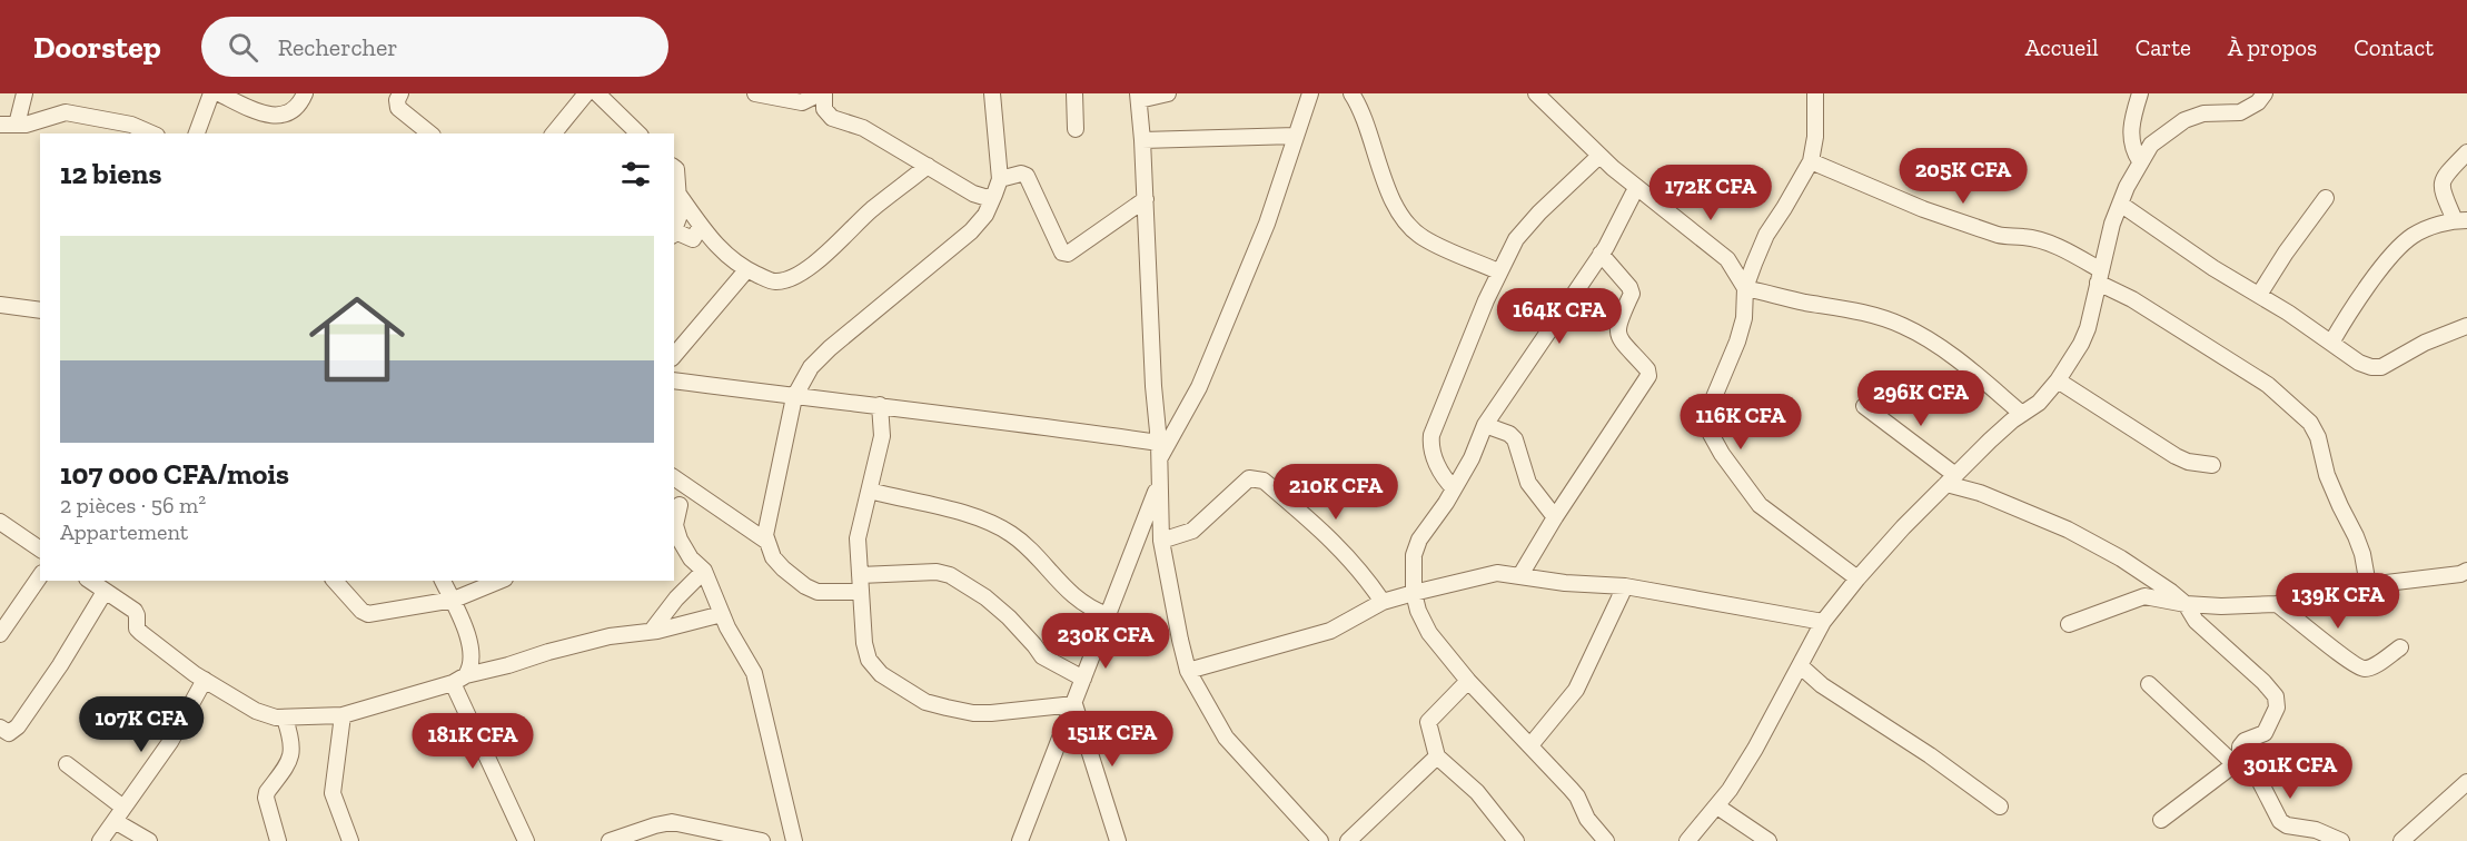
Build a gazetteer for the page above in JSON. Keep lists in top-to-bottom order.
{
  "page": {
    "header": "Doorstep",
    "search": "Rechercher",
    "nav": [
      "Accueil",
      "Carte",
      "À propos",
      "Contact"
    ],
    "heading": "12 biens",
    "price": [
      "205K CFA",
      "172K CFA",
      "164K CFA",
      "296K CFA",
      "116K CFA",
      "210K CFA",
      "139K CFA",
      "230K CFA",
      "107K CFA",
      "151K CFA",
      "181K CFA",
      "301K CFA"
    ],
    "list": [
      {
        "name": "107 000 CFA/mois",
        "note": "2 pièces · 56 m² · Appartement"
      }
    ]
  }
}
